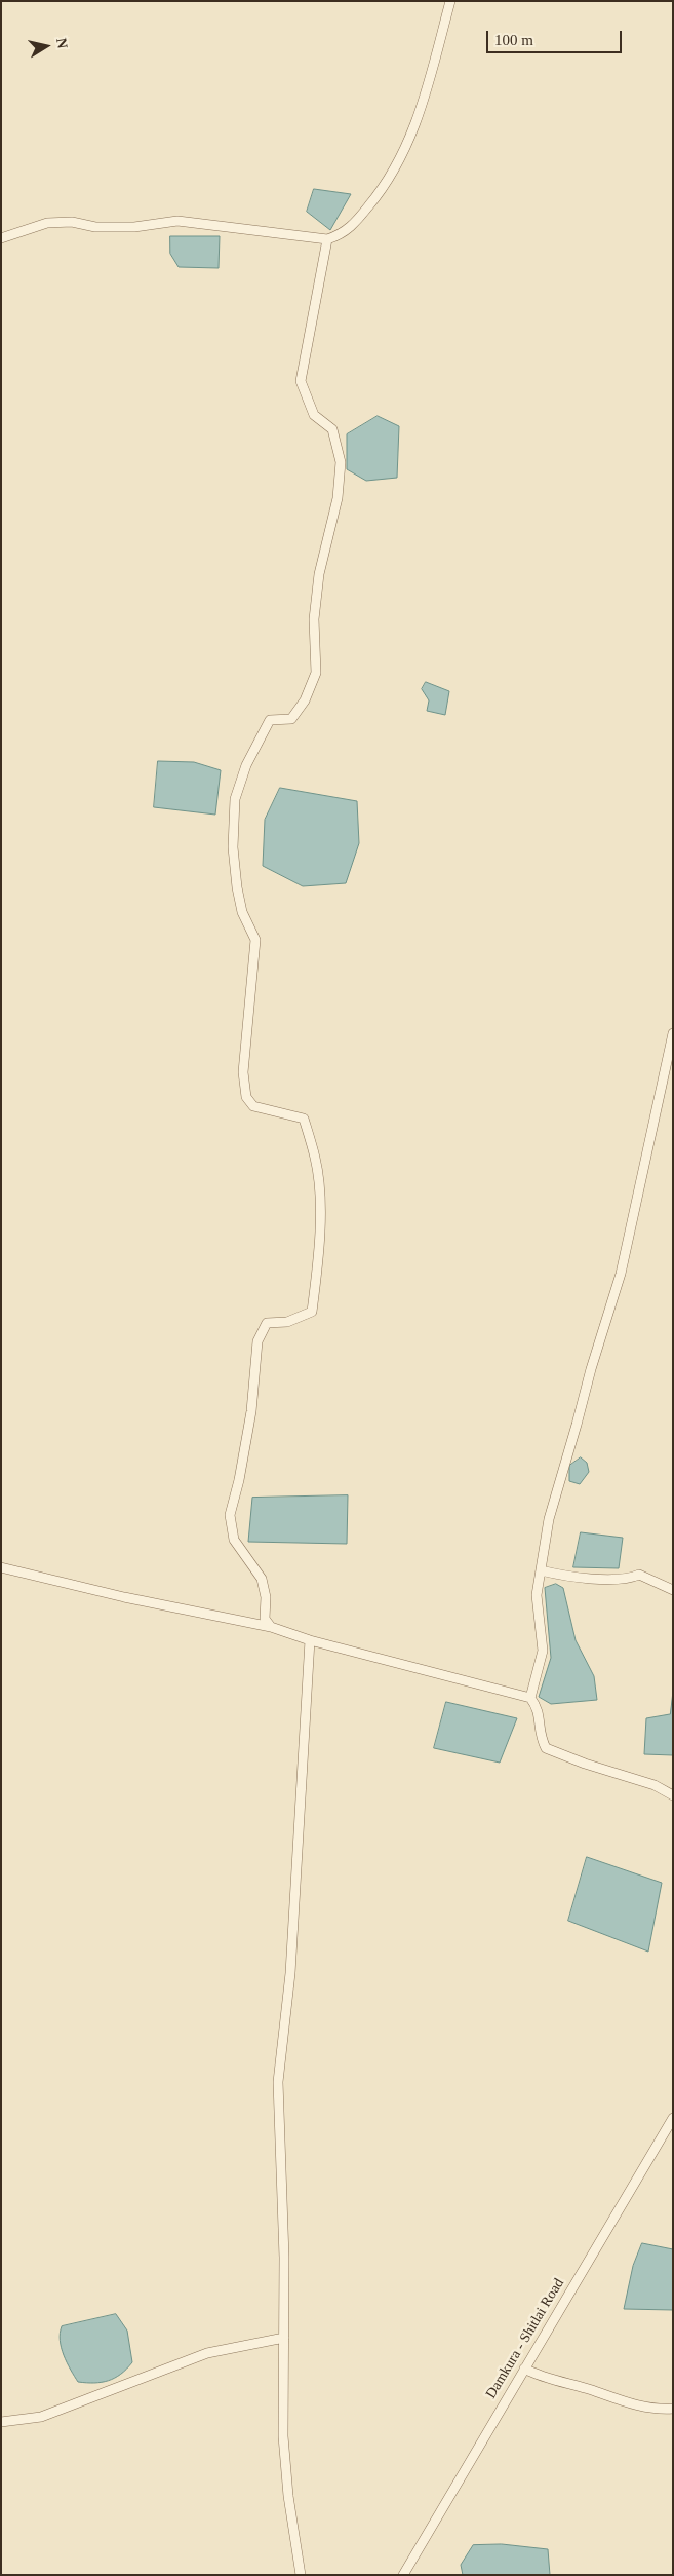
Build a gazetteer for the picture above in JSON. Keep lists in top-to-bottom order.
{
  "streets": {
    "street": ["Damkura - Shitlai Road"]
  },
  "scale_bar": "100 m",
  "north": "right"
}
